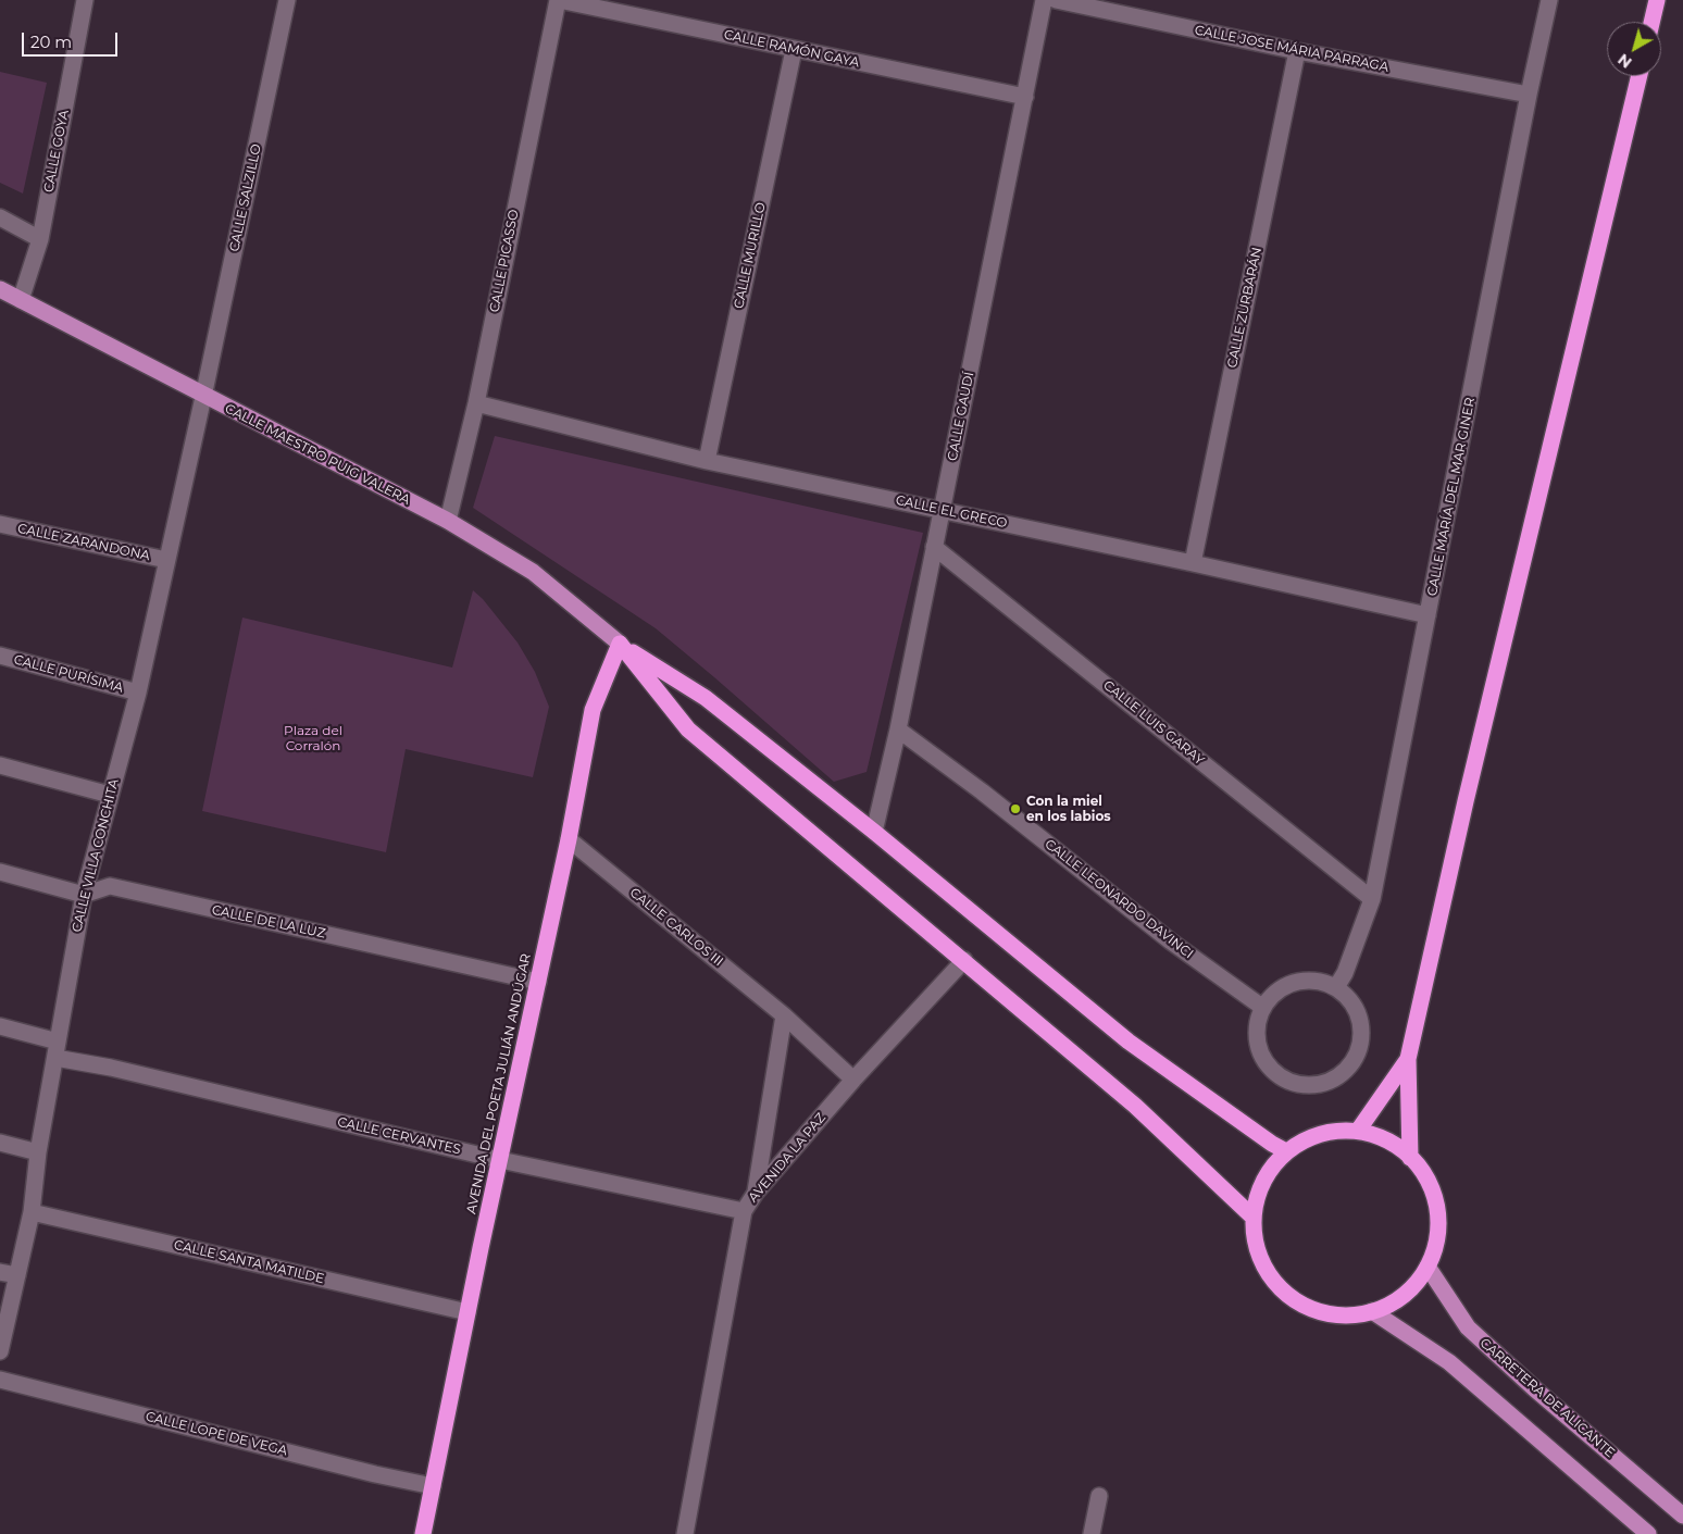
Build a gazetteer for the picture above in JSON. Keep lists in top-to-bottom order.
{
  "streets": {
    "highway": ["AVENIDA DEL POETA JULIÁN ANDÚGAR"],
    "main road": ["CALLE MAESTRO PUIG VALERA", "CARRETERA DE ALICANTE"],
    "street": [
      "CALLE RAMÓN GAYA",
      "CALLE JOSE MÁRIA PARRAGA",
      "CALLE GOYA",
      "CALLE SALZILLO",
      "CALLE MURILLO",
      "CALLE PICASSO",
      "CALLE ZURBARÁN",
      "CALLE GAUDÍ",
      "CALLE MARÍA DEL MAR GINER",
      "CALLE EL GRECO",
      "CALLE ZARANDONA",
      "CALLE PURÍSIMA",
      "CALLE LUIS GARAY",
      "CALLE VILLA CONCHITA",
      "CALLE LEONARDO DAVINCI",
      "CALLE DE LA LUZ",
      "CALLE CARLOS III",
      "CALLE CERVANTES",
      "AVENIDA LA PAZ",
      "CALLE SANTA MATILDE",
      "CALLE LOPE DE VEGA"
    ]
  },
  "crossings": [
    ["CALLE RAMÓN GAYA", "CALLE MURILLO"],
    ["CALLE RAMÓN GAYA", "CALLE PICASSO"],
    ["CALLE RAMÓN GAYA", "CALLE GAUDÍ"],
    ["CALLE JOSE MÁRIA PARRAGA", "CALLE ZURBARÁN"],
    ["CALLE JOSE MÁRIA PARRAGA", "CALLE MARÍA DEL MAR GINER"],
    ["CALLE GOYA", "CALLE MAESTRO PUIG VALERA"],
    ["CALLE SALZILLO", "CALLE MAESTRO PUIG VALERA"],
    ["CALLE SALZILLO", "CALLE VILLA CONCHITA"],
    ["CALLE MURILLO", "CALLE EL GRECO"],
    ["CALLE PICASSO", "CALLE MAESTRO PUIG VALERA"],
    ["CALLE PICASSO", "CALLE EL GRECO"],
    ["CALLE ZURBARÁN", "CALLE EL GRECO"],
    ["CALLE GAUDÍ", "CALLE EL GRECO"],
    ["CALLE GAUDÍ", "CALLE LUIS GARAY"],
    ["CALLE GAUDÍ", "CALLE LEONARDO DAVINCI"],
    ["CALLE MAESTRO PUIG VALERA", "CALLE VILLA CONCHITA"],
    ["CALLE MAESTRO PUIG VALERA", "AVENIDA DEL POETA JULIÁN ANDÚGAR"],
    ["CALLE MARÍA DEL MAR GINER", "CALLE EL GRECO"],
    ["CALLE MARÍA DEL MAR GINER", "CALLE LUIS GARAY"],
    ["CALLE MARÍA DEL MAR GINER", "CALLE LEONARDO DAVINCI"],
    ["CALLE ZARANDONA", "CALLE VILLA CONCHITA"],
    ["CALLE PURÍSIMA", "CALLE VILLA CONCHITA"],
    ["CALLE VILLA CONCHITA", "CALLE DE LA LUZ"],
    ["CALLE VILLA CONCHITA", "CALLE CERVANTES"],
    ["CALLE VILLA CONCHITA", "CALLE SANTA MATILDE"],
    ["CALLE DE LA LUZ", "AVENIDA DEL POETA JULIÁN ANDÚGAR"],
    ["CALLE CARLOS III", "AVENIDA DEL POETA JULIÁN ANDÚGAR"],
    ["CALLE CARLOS III", "AVENIDA LA PAZ"],
    ["AVENIDA DEL POETA JULIÁN ANDÚGAR", "CALLE CERVANTES"],
    ["AVENIDA DEL POETA JULIÁN ANDÚGAR", "CALLE SANTA MATILDE"],
    ["AVENIDA DEL POETA JULIÁN ANDÚGAR", "CALLE LOPE DE VEGA"],
    ["CALLE CERVANTES", "AVENIDA LA PAZ"]
  ],
  "parks": ["Plaza del Corralón"],
  "places": ["Con la miel en los labios"],
  "scale_bar": "20 m",
  "north": "bottom left"
}
